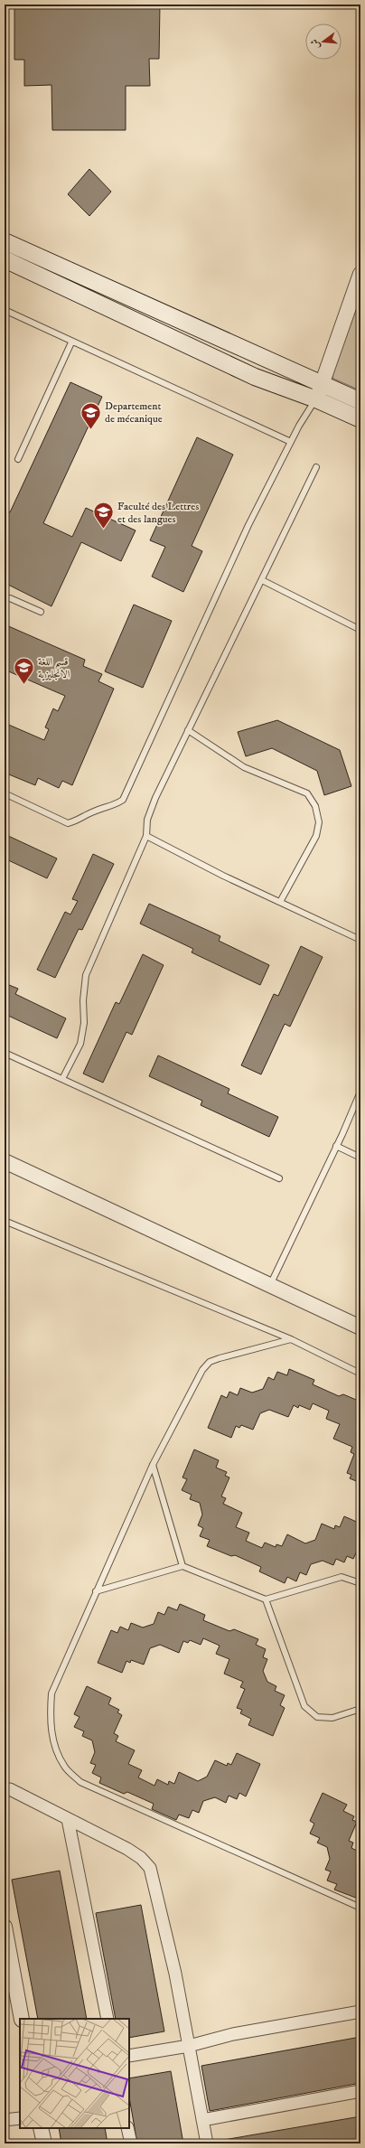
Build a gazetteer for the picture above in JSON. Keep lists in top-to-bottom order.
{
  "places": {
    "school or university": ["Departement de mécanique", "Faculté des Lettres et des langues", "قسم اللغة الانجليزية"]
  },
  "north": "left"
}
